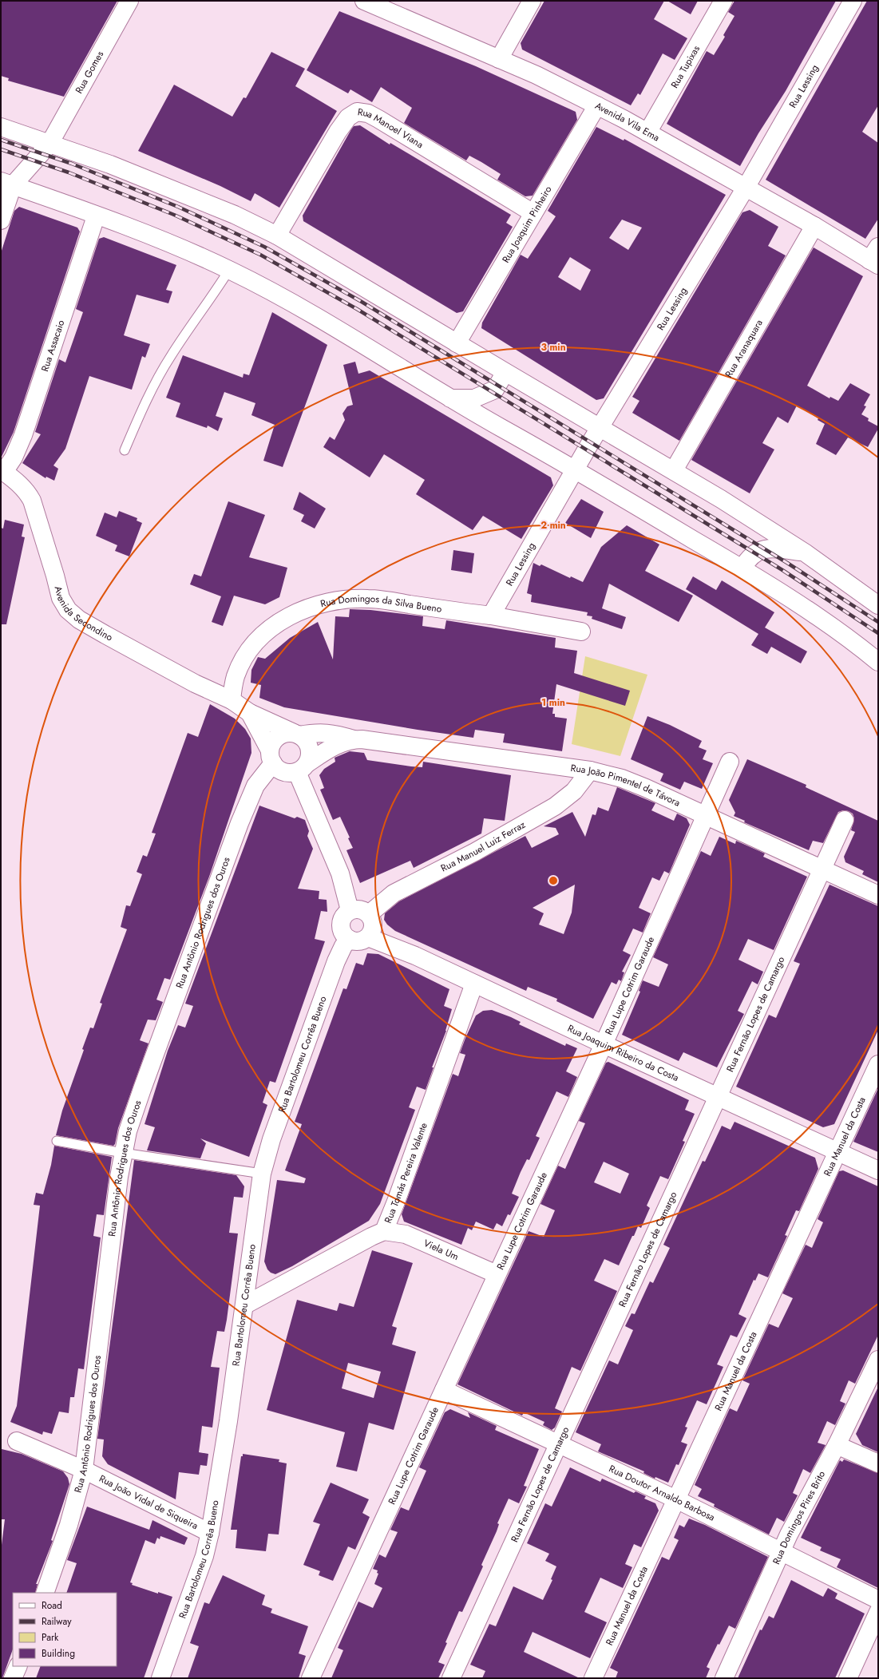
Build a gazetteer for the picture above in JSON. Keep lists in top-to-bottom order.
{
  "streets": {
    "street": [
      "Rua Tupixas",
      "Rua Gomes",
      "Rua Lessing",
      "Avenida Vila Ema",
      "Rua Manoel Viana",
      "Rua Joaquim Pinheiro",
      "Rua Assacaio",
      "Rua Aranaquara",
      "Rua Domingos da Silva Bueno",
      "Avenida Secondino",
      "Rua João Pimentel de Távora",
      "Rua Manuel Luiz Ferraz",
      "Rua Antônio Rodrigues dos Ouros",
      "Rua Lupe Cotrim Garaude",
      "Rua Fernão Lopes de Camargo",
      "Rua Joaquim Ribeiro da Costa",
      "Rua Bartolomeu Corrêa Bueno",
      "Rua Manuel da Costa",
      "Rua Tomás Pereira Valente",
      "Viela Um",
      "Rua Doutor Arnaldo Barbosa",
      "Rua João Vidal de Siqueira",
      "Rua Domingos Pires Brito"
    ]
  },
  "crossings": [
    ["Rua Tupixas", "Avenida Vila Ema"],
    ["Rua Lessing", "Avenida Vila Ema"],
    ["Rua Lessing", "Rua Domingos da Silva Bueno"],
    ["Avenida Vila Ema", "Rua Joaquim Pinheiro"],
    ["Avenida Vila Ema", "Rua Aranaquara"],
    ["Rua Manoel Viana", "Rua Joaquim Pinheiro"],
    ["Rua Assacaio", "Avenida Secondino"],
    ["Rua Domingos da Silva Bueno", "Avenida Secondino"],
    ["Avenida Secondino", "Rua João Pimentel de Távora"],
    ["Avenida Secondino", "Rua Antônio Rodrigues dos Ouros"],
    ["Rua João Pimentel de Távora", "Rua Manuel Luiz Ferraz"],
    ["Rua João Pimentel de Távora", "Rua Antônio Rodrigues dos Ouros"],
    ["Rua João Pimentel de Távora", "Rua Lupe Cotrim Garaude"],
    ["Rua João Pimentel de Távora", "Rua Fernão Lopes de Camargo"],
    ["Rua Manuel Luiz Ferraz", "Rua Joaquim Ribeiro da Costa"],
    ["Rua Manuel Luiz Ferraz", "Rua Bartolomeu Corrêa Bueno"],
    ["Rua Antônio Rodrigues dos Ouros", "Rua João Vidal de Siqueira"],
    ["Rua Lupe Cotrim Garaude", "Rua Joaquim Ribeiro da Costa"],
    ["Rua Lupe Cotrim Garaude", "Viela Um"],
    ["Rua Lupe Cotrim Garaude", "Rua Doutor Arnaldo Barbosa"],
    ["Rua Fernão Lopes de Camargo", "Rua Joaquim Ribeiro da Costa"],
    ["Rua Fernão Lopes de Camargo", "Rua Doutor Arnaldo Barbosa"],
    ["Rua Joaquim Ribeiro da Costa", "Rua Bartolomeu Corrêa Bueno"],
    ["Rua Joaquim Ribeiro da Costa", "Rua Manuel da Costa"],
    ["Rua Joaquim Ribeiro da Costa", "Rua Tomás Pereira Valente"],
    ["Rua Bartolomeu Corrêa Bueno", "Rua Tomás Pereira Valente"],
    ["Rua Bartolomeu Corrêa Bueno", "Rua João Vidal de Siqueira"],
    ["Rua Manuel da Costa", "Rua Doutor Arnaldo Barbosa"],
    ["Rua Tomás Pereira Valente", "Viela Um"],
    ["Rua Doutor Arnaldo Barbosa", "Rua Domingos Pires Brito"]
  ],
  "legend": [
    "Road",
    "Railway",
    "Park",
    "Building"
  ],
  "rings": ["3 min", "2 min", "1 min"]
}
